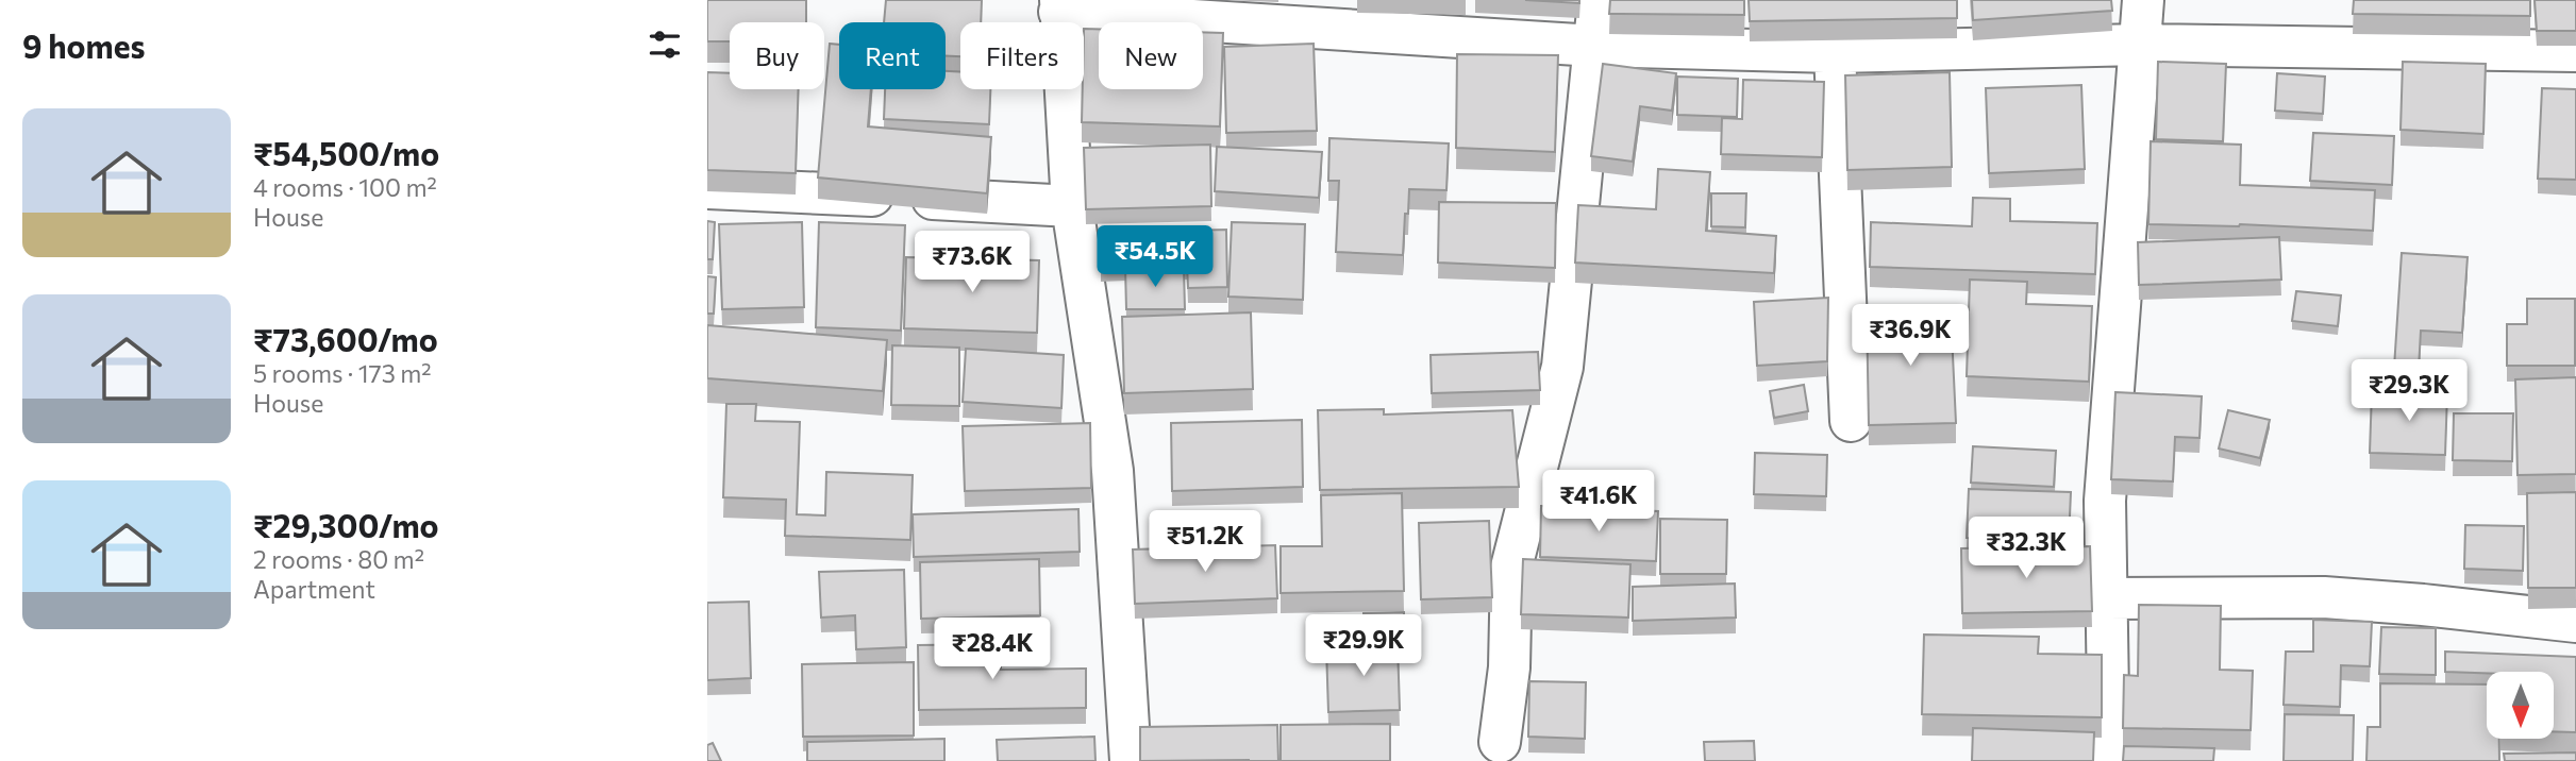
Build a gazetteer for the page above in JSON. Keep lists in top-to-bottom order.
{
  "north": "bottom",
  "page": {
    "heading": "9 homes",
    "chip": [
      "Buy",
      "Rent",
      "Filters",
      "New"
    ],
    "list": [
      {
        "name": "₹54,500/mo",
        "note": "4 rooms · 100 m² · House"
      },
      {
        "name": "₹73,600/mo",
        "note": "5 rooms · 173 m² · House"
      },
      {
        "name": "₹29,300/mo",
        "note": "2 rooms · 80 m² · Apartment"
      }
    ],
    "price": [
      "₹54.5K",
      "₹73.6K",
      "₹36.9K",
      "₹29.3K",
      "₹41.6K",
      "₹51.2K",
      "₹32.3K",
      "₹29.9K",
      "₹28.4K"
    ]
  }
}
